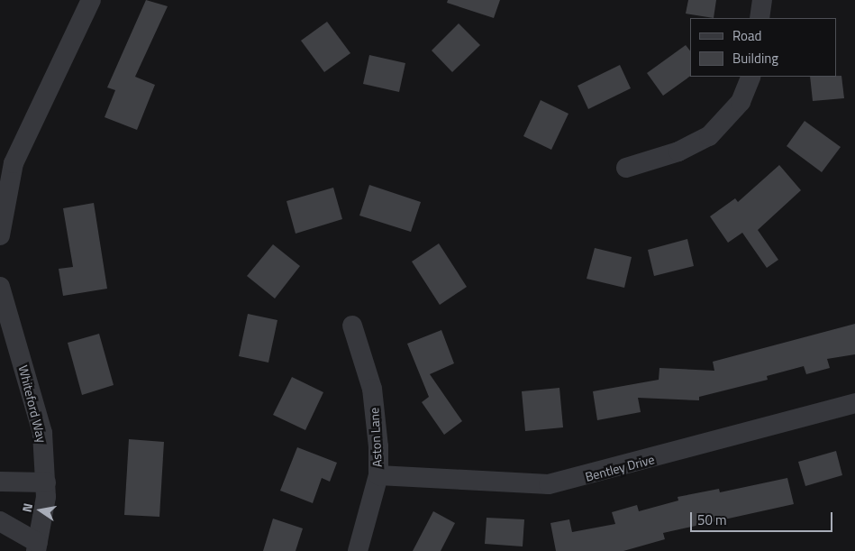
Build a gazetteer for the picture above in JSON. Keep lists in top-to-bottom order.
{
  "streets": {
    "street": ["Whiteford Way", "Aston Lane", "Bentley Drive"]
  },
  "crossings": [
    ["Aston Lane", "Bentley Drive"]
  ],
  "legend": ["Road", "Building"],
  "scale_bar": "50 m",
  "north": "left"
}
